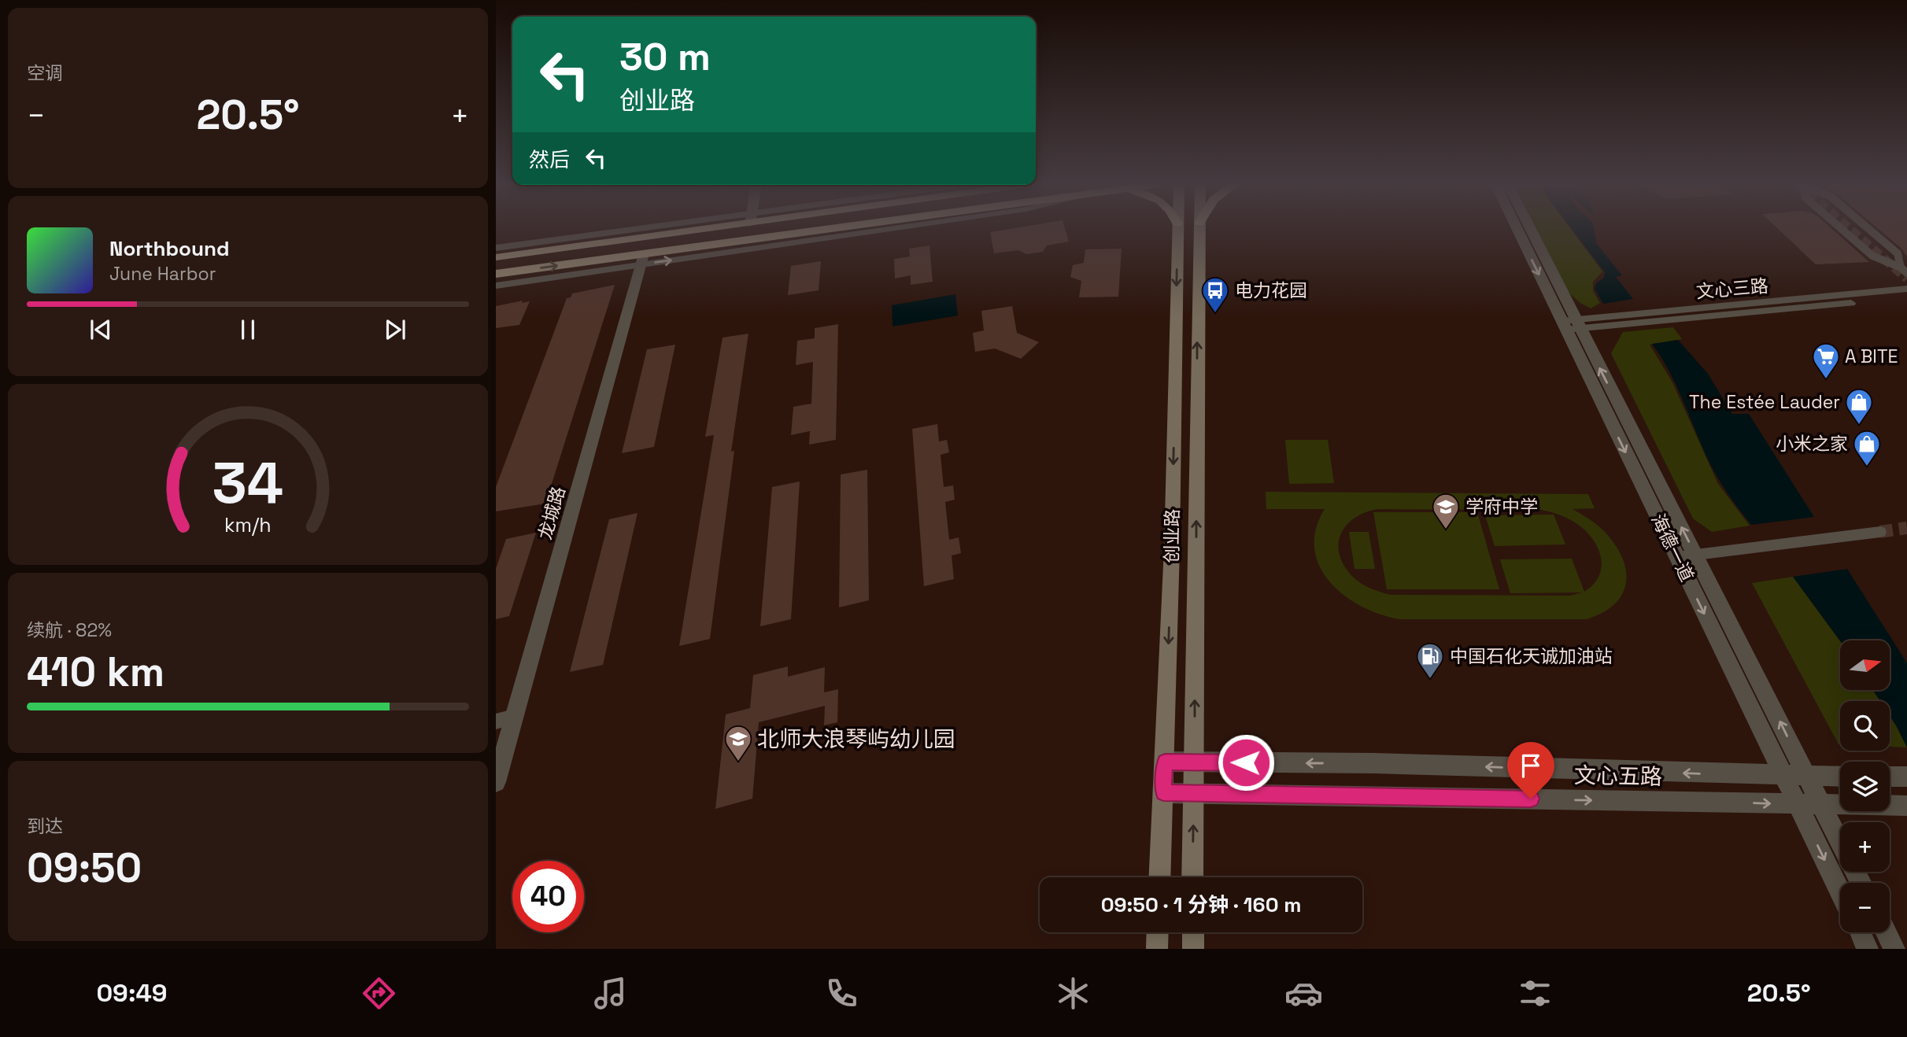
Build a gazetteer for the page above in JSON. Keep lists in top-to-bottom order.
{
  "streets": {
    "main road": ["创业路"],
    "street": [
      "文心三路",
      "龙城路",
      "海德一道",
      "文心五路"
    ]
  },
  "crossings": [
    ["文心三路", "海德一道"],
    ["创业路", "文心五路"],
    ["海德一道", "文心五路"]
  ],
  "places": {
    "bus stop": ["电力花园"],
    "supermarket": ["A BITE"],
    "shop": ["The Estée Lauder", "小米之家"],
    "school or university": ["学府中学", "北师大浪琴屿幼儿园"],
    "fuel station": ["中国石化天诚加油站"]
  },
  "north": "right",
  "page": {
    "tile": [
      "空调",
      ["续航 · 82%", "410 km"],
      ["到达", "09:50"]
    ],
    "turn": ["30 m", "创业路"],
    "heat": ["−", "20.5°", "+"],
    "then": "然后",
    "song": ["Northbound", "June Harbor"],
    "map_buttons": ["+", "−"],
    "limit": "40",
    "trip": "09:50 · 1 分钟 · 160 m",
    "tabs": ["09:49", "20.5°"],
    "gauge": ["34", "km/h"]
  }
}
